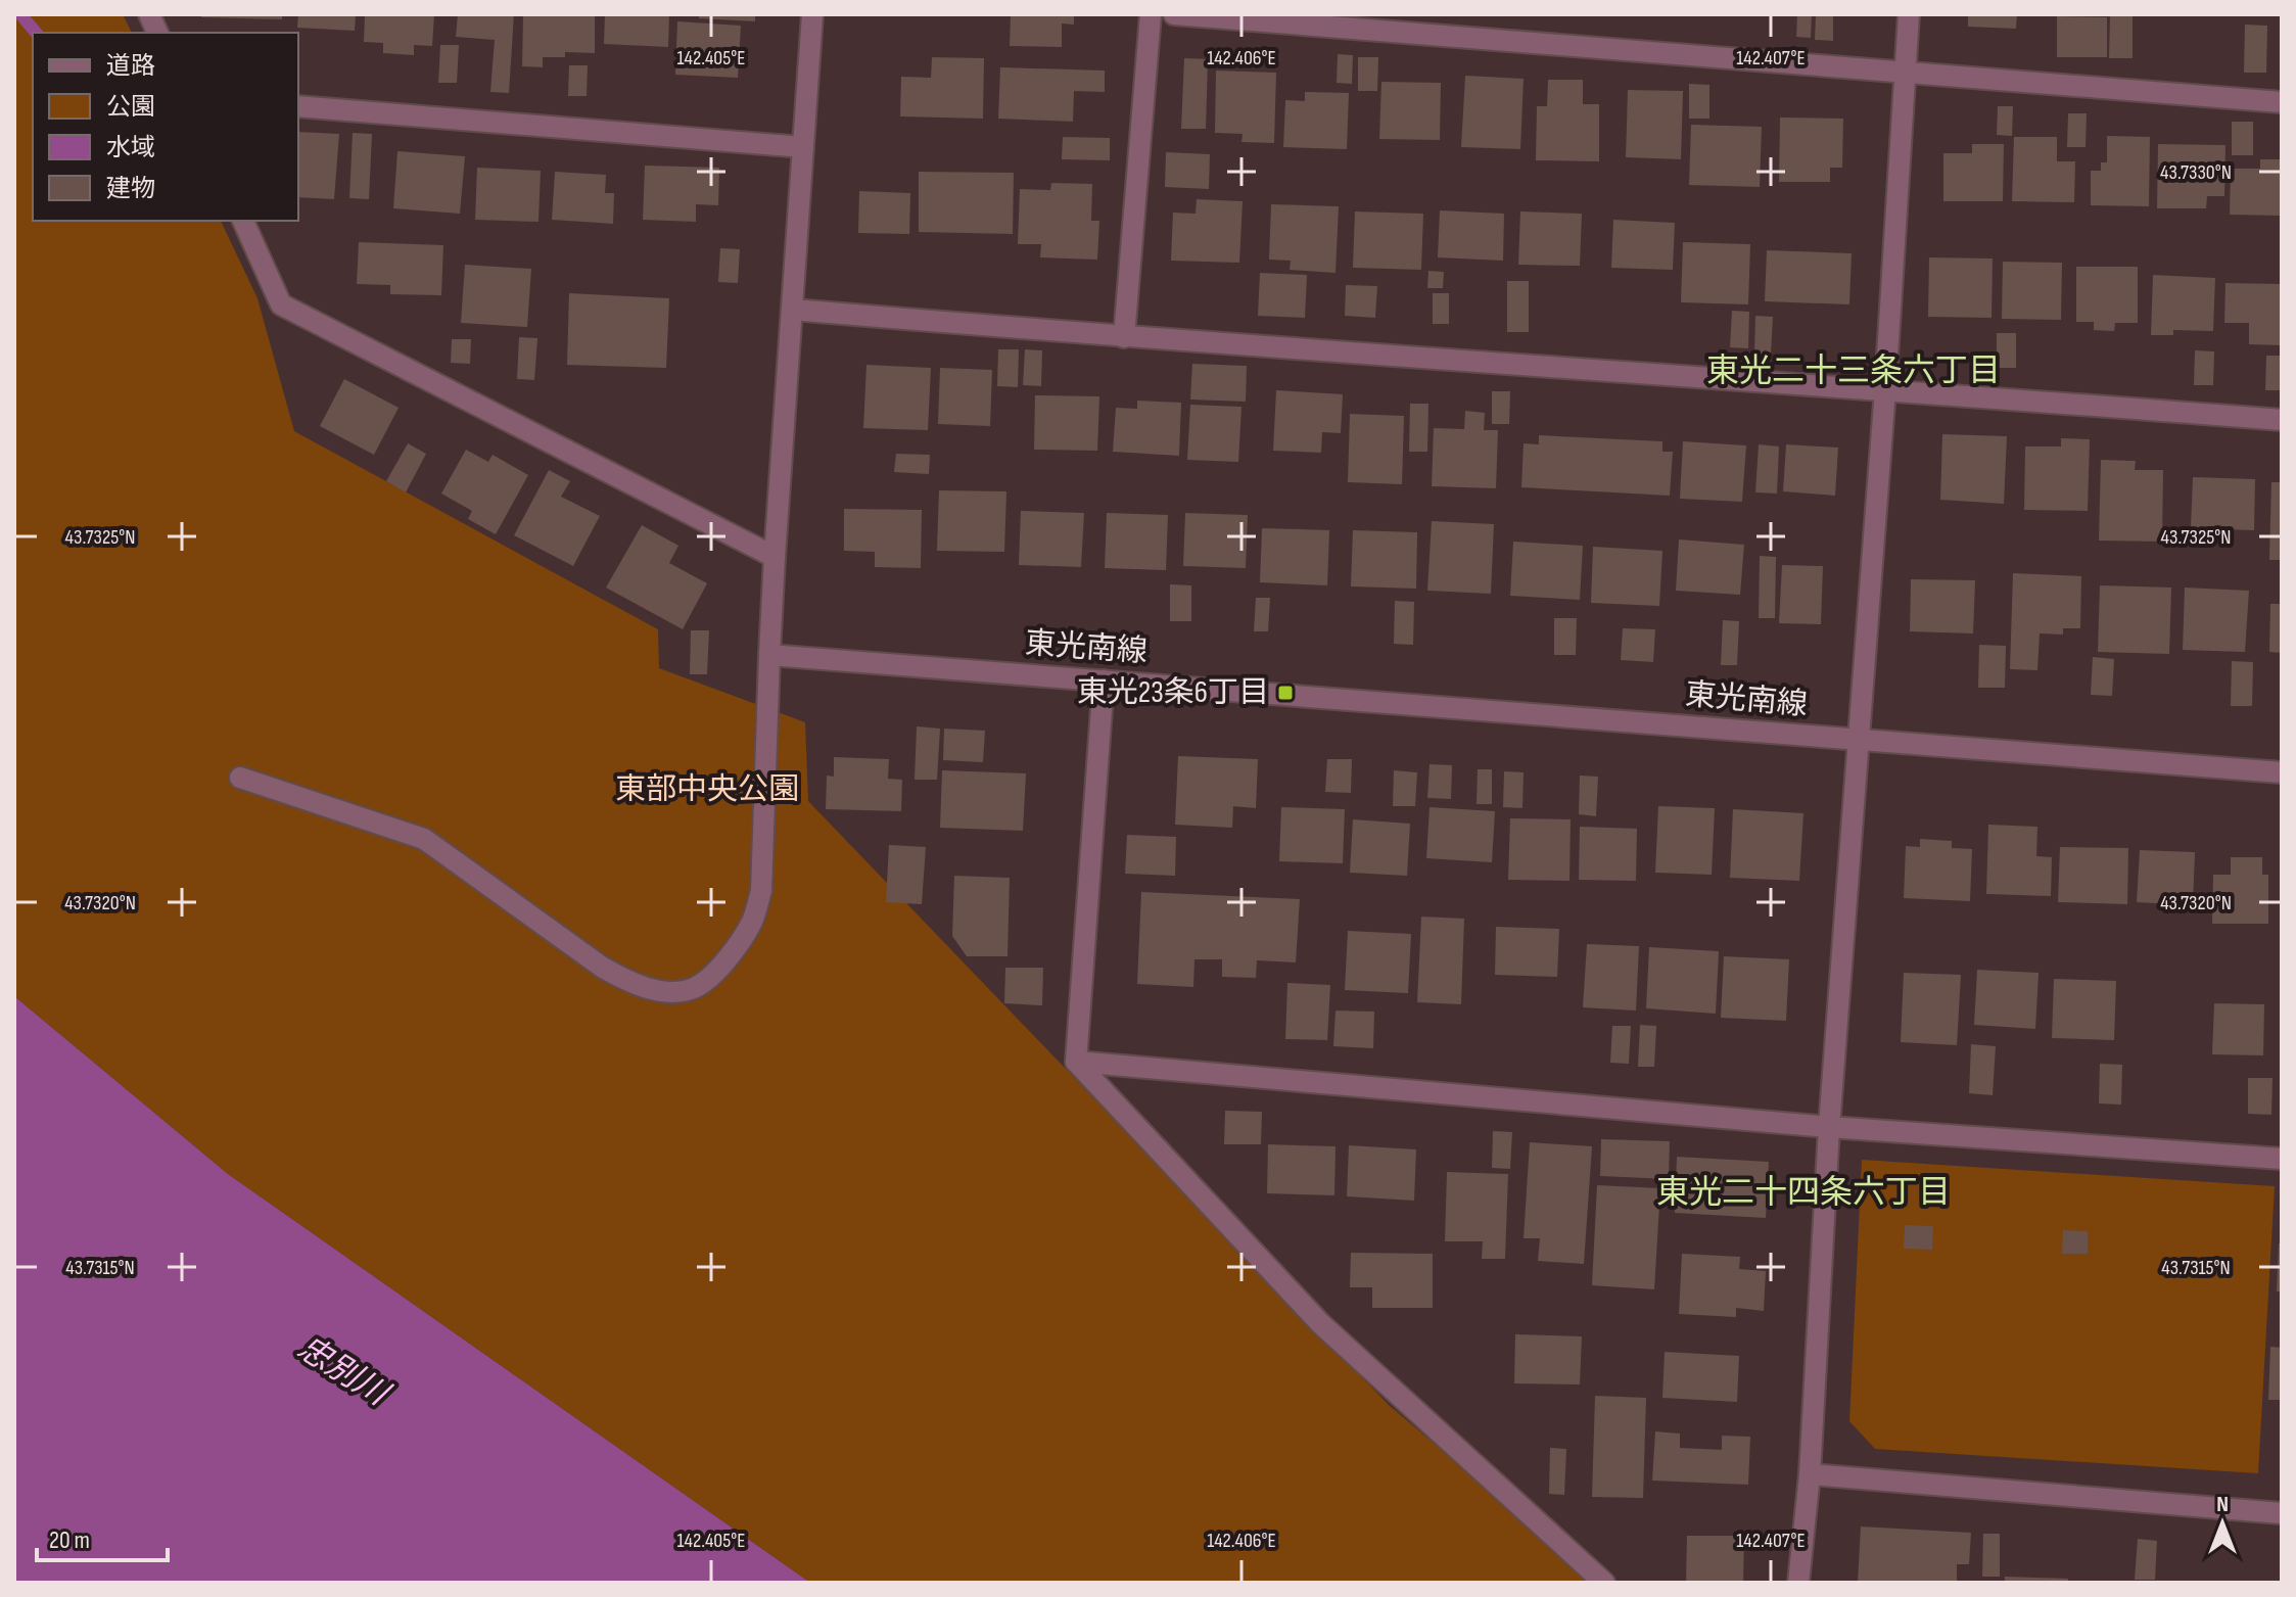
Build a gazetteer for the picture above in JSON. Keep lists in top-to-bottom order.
{
  "streets": {
    "street": ["東光南線"]
  },
  "districts": ["東光二十三条六丁目", "東光二十四条六丁目"],
  "water": ["忠別川"],
  "parks": ["東部中央公園"],
  "places": {
    "transit": ["東光23条6丁目"]
  },
  "legend": [
    "道路",
    "公園",
    "水域",
    "建物"
  ],
  "scale_bar": "20 m",
  "north": "top",
  "coordinates": [
    "142.405°E",
    "142.406°E",
    "142.407°E",
    "43.7330°N",
    "43.7325°N",
    "43.7320°N",
    "43.7315°N"
  ]
}
